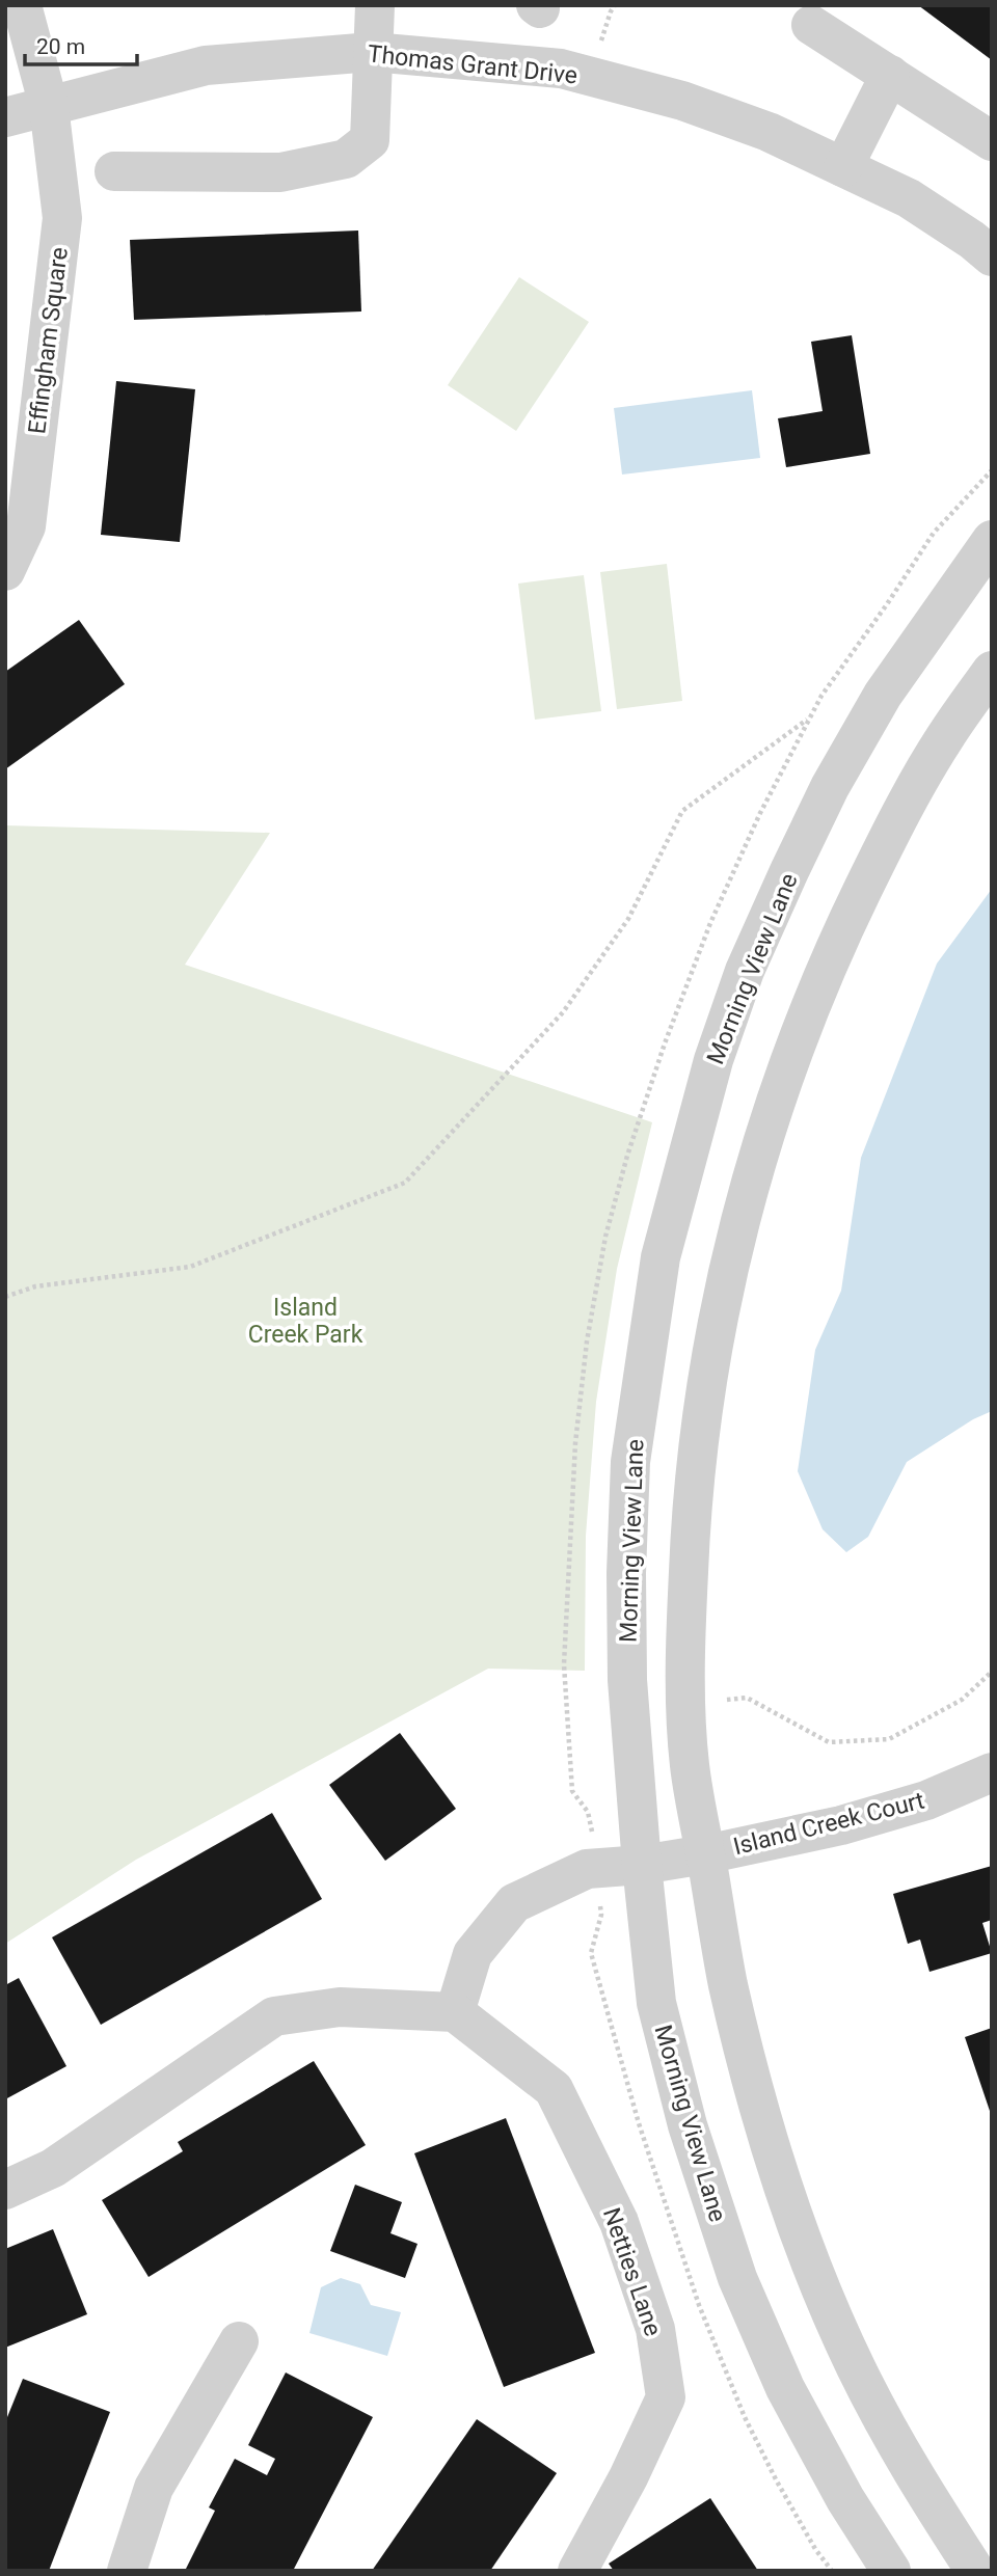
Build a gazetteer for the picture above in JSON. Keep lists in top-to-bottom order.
{
  "streets": {
    "street": [
      "Thomas Grant Drive",
      "Effingham Square",
      "Morning View Lane",
      "Island Creek Court",
      "Netties Lane"
    ]
  },
  "crossings": [
    ["Thomas Grant Drive", "Effingham Square"],
    ["Morning View Lane", "Island Creek Court"]
  ],
  "parks": ["Island Creek Park"],
  "scale_bar": "20 m"
}
